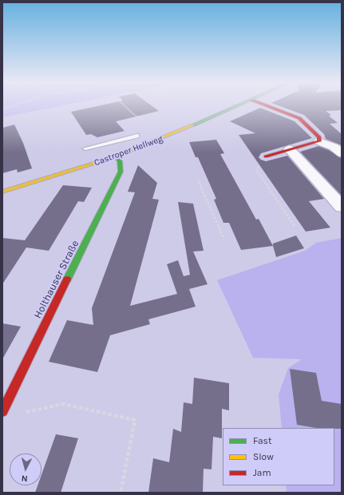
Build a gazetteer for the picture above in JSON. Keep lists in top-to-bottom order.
{
  "streets": {
    "street": ["Castroper Hellweg", "Holthauser Straße"]
  },
  "crossings": [
    ["Castroper Hellweg", "Holthauser Straße"]
  ],
  "legend": ["Fast", "Slow", "Jam"],
  "north": "bottom"
}
